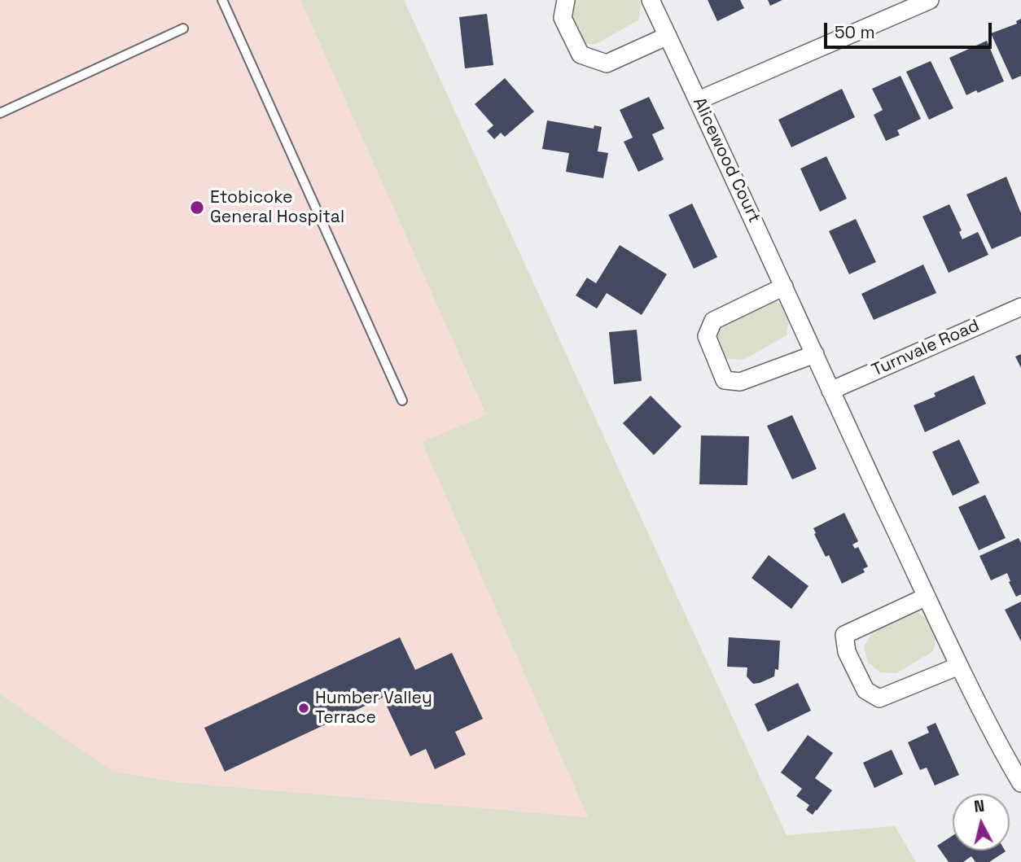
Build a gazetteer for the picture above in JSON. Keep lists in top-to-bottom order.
{
  "streets": {
    "street": ["Alicewood Court", "Turnvale Road"]
  },
  "crossings": [
    ["Alicewood Court", "Turnvale Road"]
  ],
  "places": ["Etobicoke General Hospital", "Humber Valley Terrace"],
  "scale_bar": "50 m",
  "north": "top"
}
